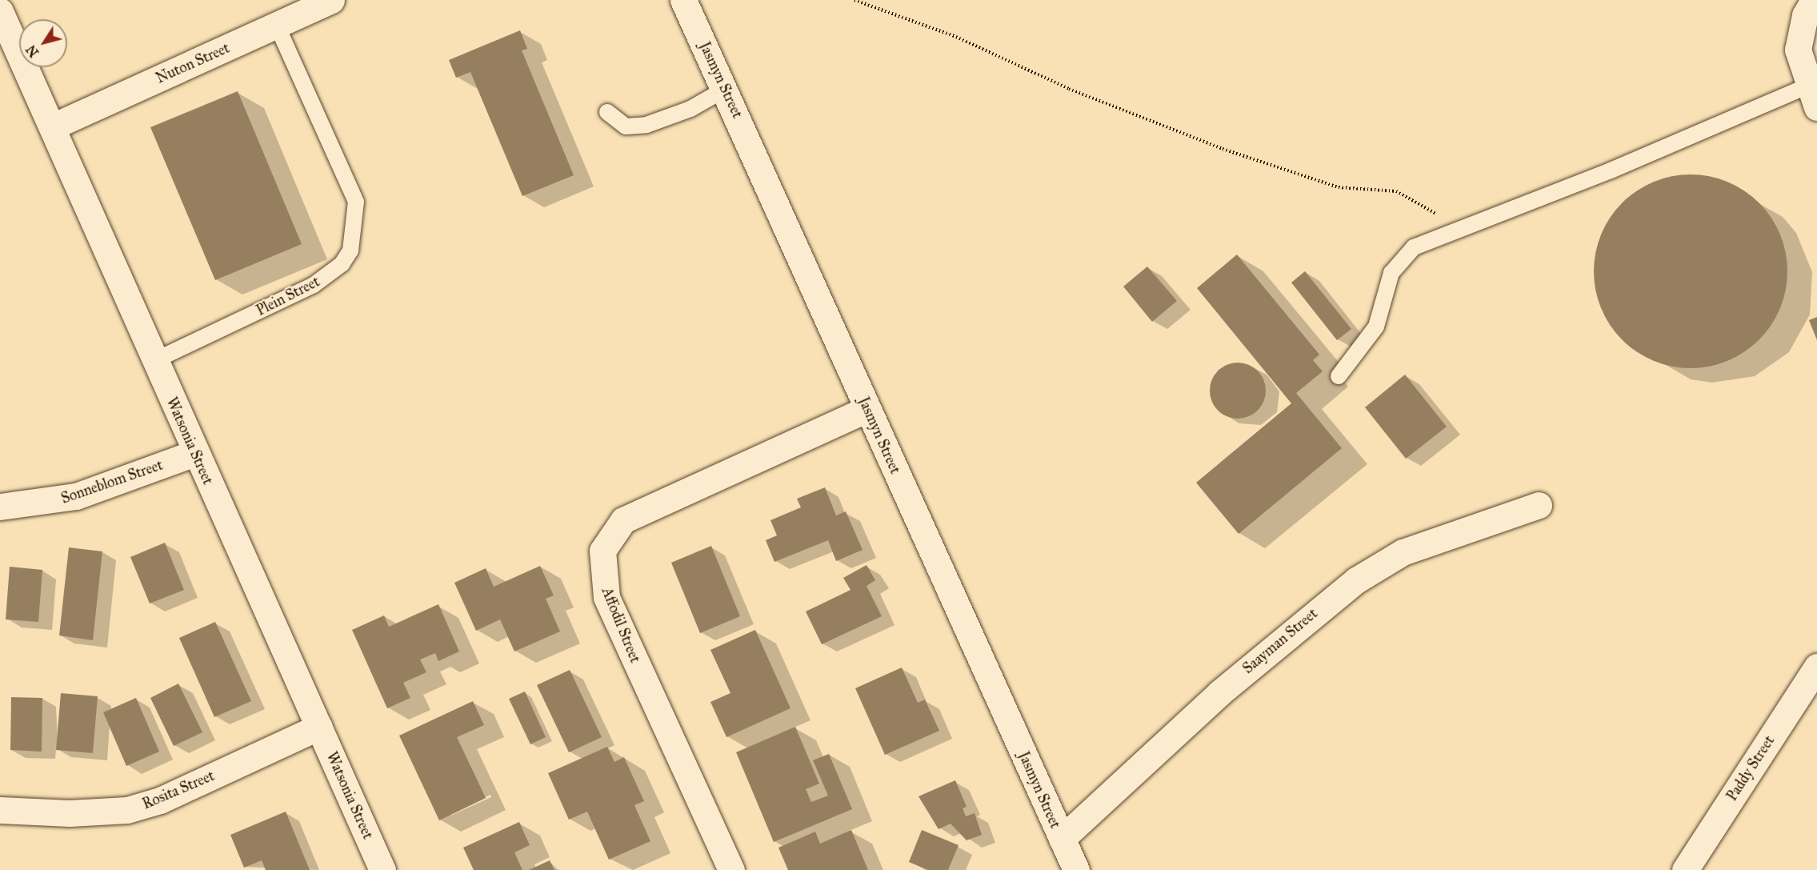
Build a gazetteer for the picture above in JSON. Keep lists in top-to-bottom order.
{
  "streets": {
    "street": [
      "Nuton Street",
      "Jasmyn Street",
      "Watsonia Street",
      "Sonneblom Street",
      "Affodil Street",
      "Saayman Street",
      "Paddy Street",
      "Rosita Street"
    ],
    "lane": ["Plein Street"]
  },
  "crossings": [
    ["Nuton Street", "Plein Street"],
    ["Nuton Street", "Watsonia Street"],
    ["Jasmyn Street", "Affodil Street"],
    ["Jasmyn Street", "Saayman Street"],
    ["Plein Street", "Watsonia Street"],
    ["Watsonia Street", "Sonneblom Street"],
    ["Watsonia Street", "Rosita Street"]
  ],
  "north": "bottom left"
}
